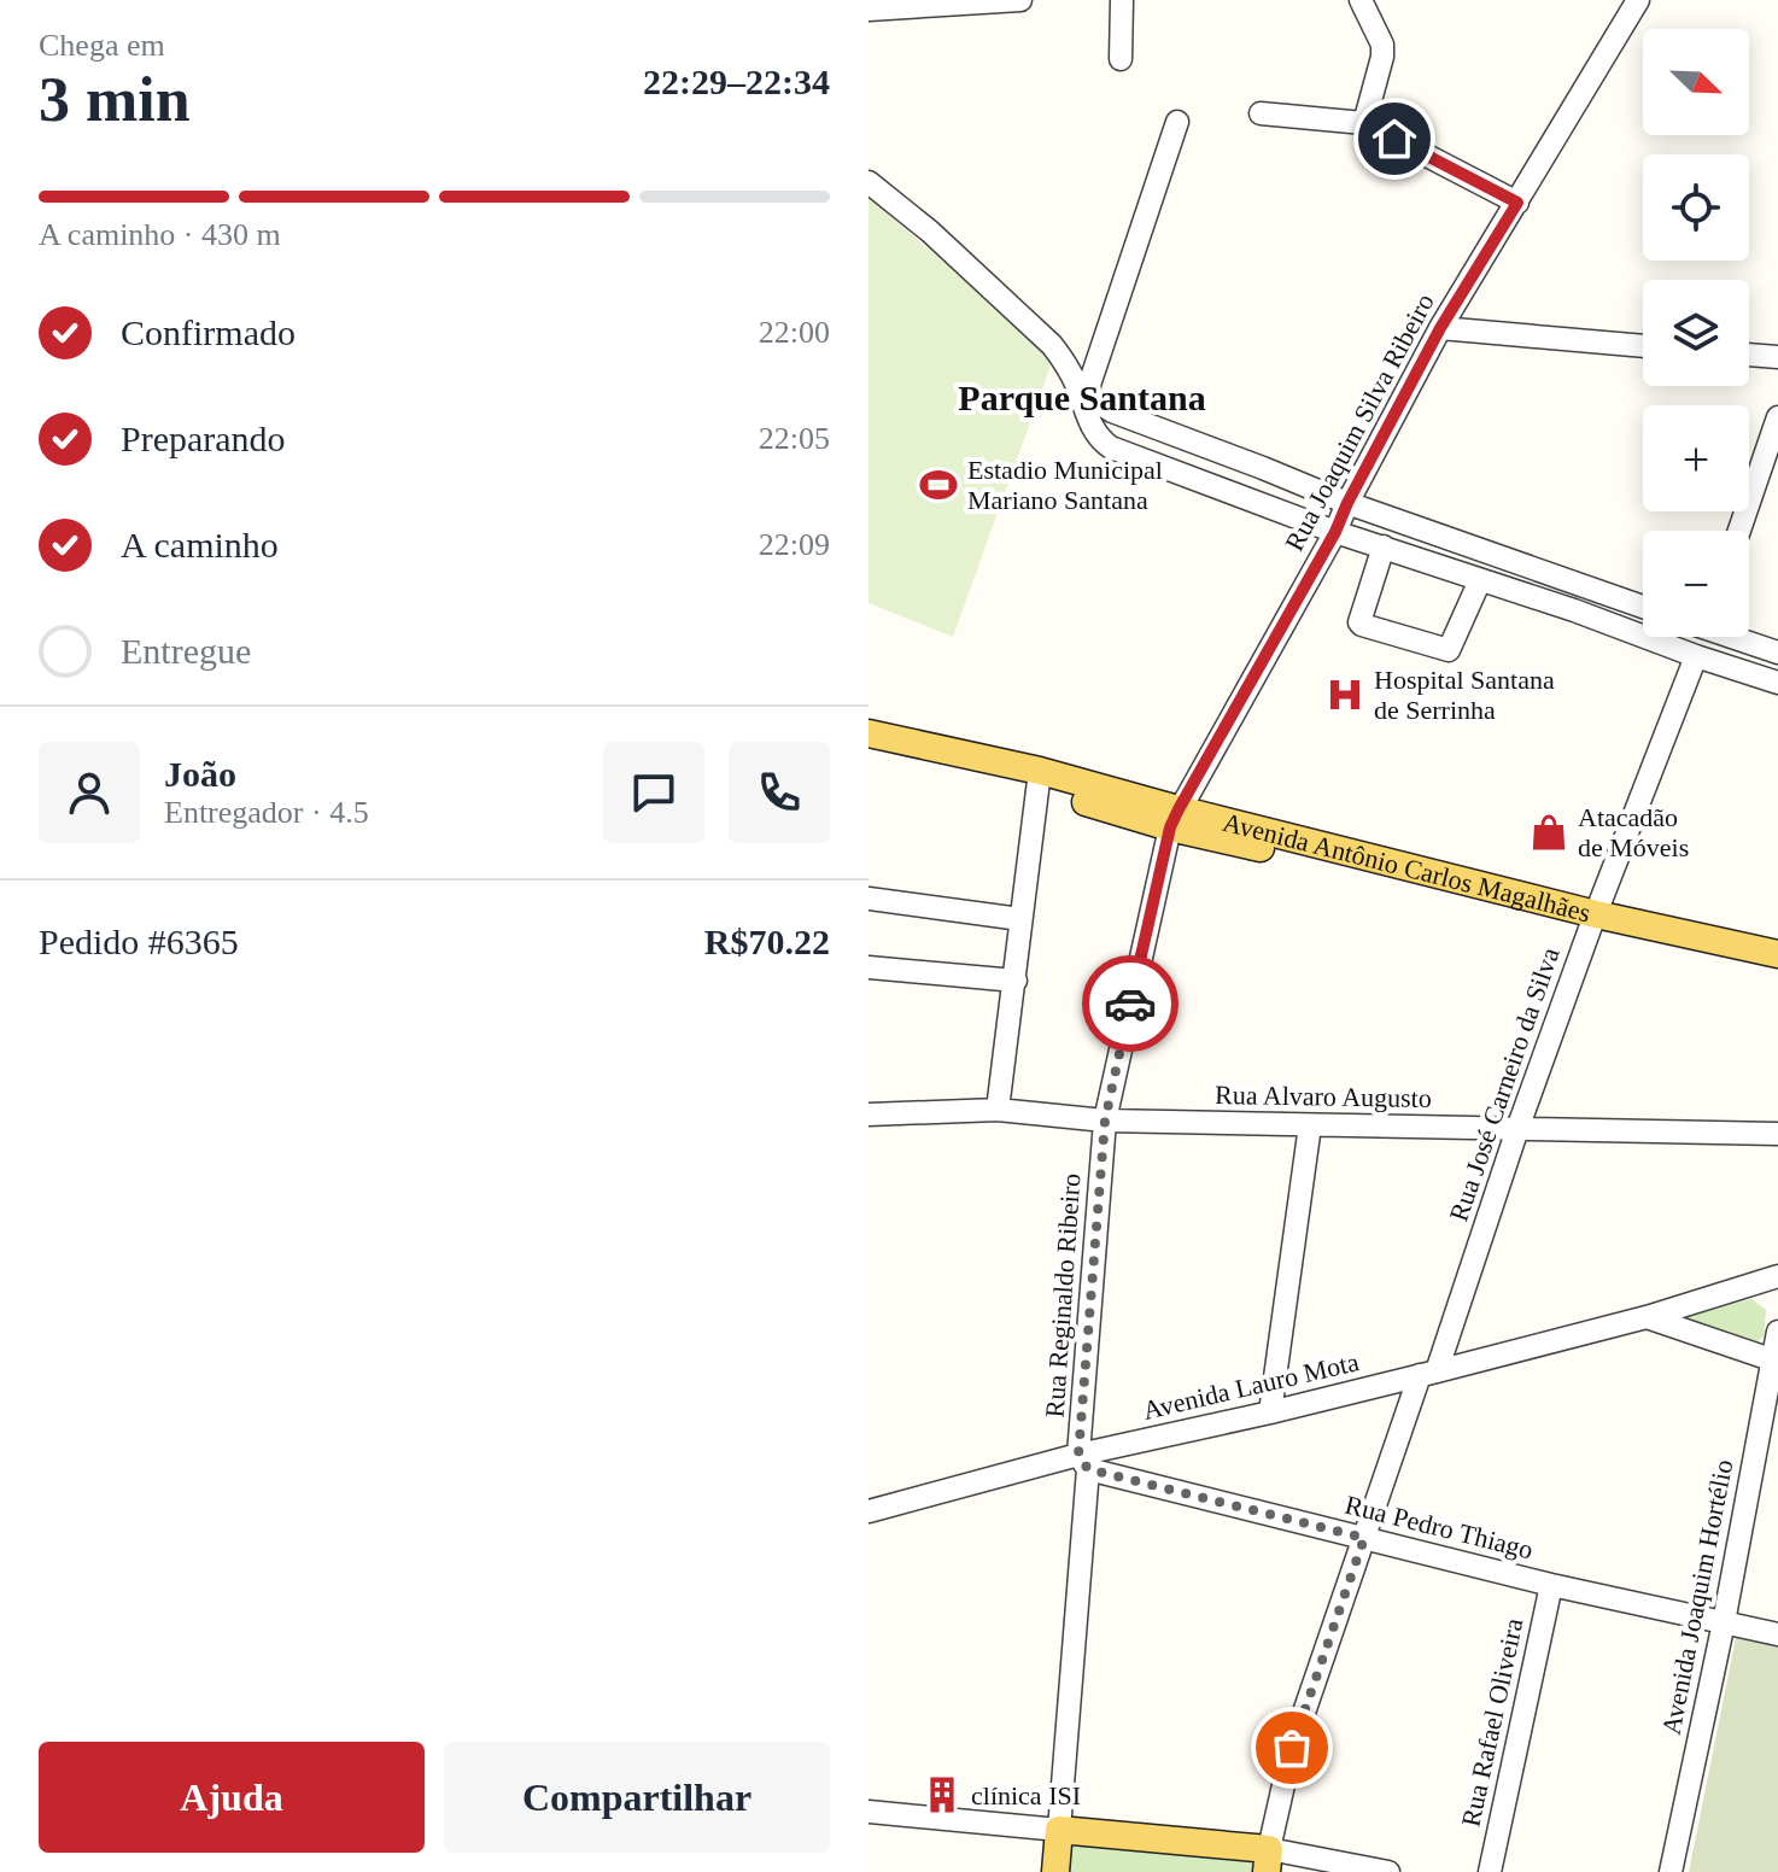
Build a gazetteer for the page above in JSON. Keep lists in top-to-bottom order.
{
  "streets": {
    "main road": ["Avenida Antônio Carlos Magalhães"],
    "street": [
      "Rua Joaquim Silva Ribeiro",
      "Rua José Carneiro da Silva",
      "Rua Alvaro Augusto",
      "Rua Reginaldo Ribeiro",
      "Avenida Lauro Mota",
      "Rua Pedro Thiago",
      "Avenida Joaquim Hortélio",
      "Rua Rafael Oliveira"
    ]
  },
  "crossings": [
    ["Rua Joaquim Silva Ribeiro", "Avenida Antônio Carlos Magalhães"],
    ["Rua Joaquim Silva Ribeiro", "Rua Reginaldo Ribeiro"],
    ["Avenida Antônio Carlos Magalhães", "Rua José Carneiro da Silva"],
    ["Avenida Antônio Carlos Magalhães", "Rua Reginaldo Ribeiro"],
    ["Rua José Carneiro da Silva", "Rua Alvaro Augusto"],
    ["Rua José Carneiro da Silva", "Avenida Lauro Mota"],
    ["Rua José Carneiro da Silva", "Rua Pedro Thiago"],
    ["Rua Alvaro Augusto", "Rua Reginaldo Ribeiro"],
    ["Rua Reginaldo Ribeiro", "Avenida Lauro Mota"],
    ["Rua Reginaldo Ribeiro", "Rua Pedro Thiago"],
    ["Avenida Lauro Mota", "Rua Pedro Thiago"],
    ["Rua Pedro Thiago", "Avenida Joaquim Hortélio"],
    ["Rua Pedro Thiago", "Rua Rafael Oliveira"]
  ],
  "districts": ["Parque Santana"],
  "places": {
    "sports": ["Estadio Municipal Mariano Santana"],
    "hospital": ["Hospital Santana de Serrinha"],
    "shop": ["Atacadão de Móveis"],
    "building": ["clínica ISI"]
  },
  "north": "bottom right",
  "page": {
    "heading": ["3 min", "Chega em", "22:29–22:34"],
    "panel": [
      "João",
      "Entregador · 4.5",
      "Pedido #6365",
      "R$70.22"
    ],
    "map_buttons": ["+", "−"],
    "bar": "A caminho · 430 m",
    "list": [
      ["Confirmado", "22:00"],
      ["Preparando", "22:05"],
      ["A caminho", "22:09"],
      "Entregue"
    ],
    "buttons": ["Ajuda", "Compartilhar"]
  }
}
